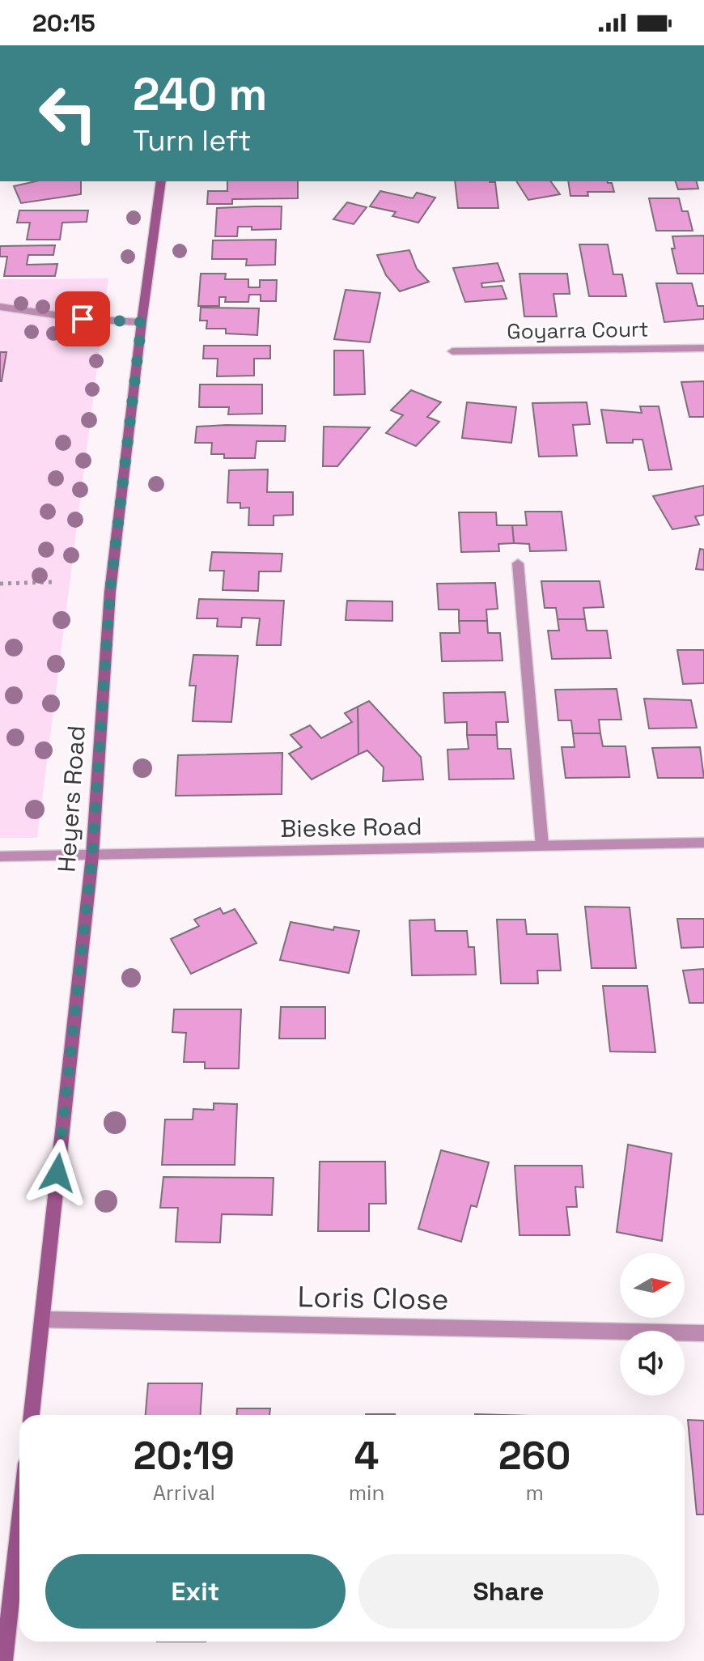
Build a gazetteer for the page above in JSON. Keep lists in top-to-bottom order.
{
  "streets": {
    "street": [
      "Goyarra Court",
      "Heyers Road",
      "Bieske Road",
      "Loris Close"
    ]
  },
  "crossings": [
    ["Heyers Road", "Bieske Road"],
    ["Heyers Road", "Loris Close"]
  ],
  "north": "right",
  "page": {
    "status": "20:15",
    "turn": ["240 m", "Turn left"],
    "eta": [
      "20:19",
      "Arrival",
      "4",
      "min",
      "260",
      "m"
    ],
    "buttons": ["Exit", "Share"]
  }
}
